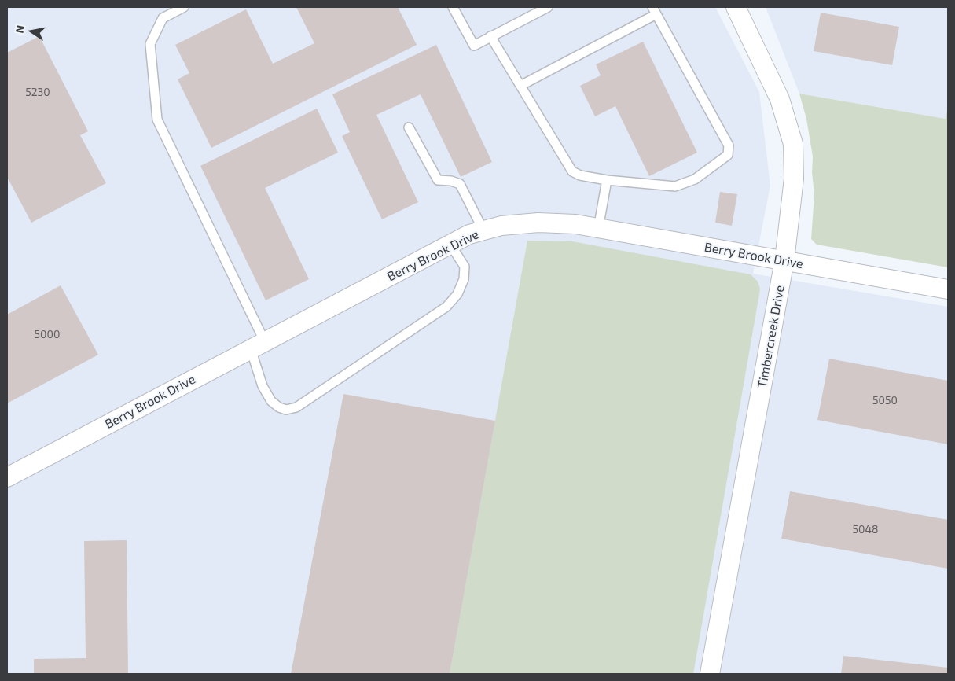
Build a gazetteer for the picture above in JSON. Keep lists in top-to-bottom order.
{
  "streets": {
    "street": ["Berry Brook Drive", "Timbercreek Drive"]
  },
  "crossings": [
    ["Berry Brook Drive", "Timbercreek Drive"]
  ],
  "house_numbers": [
    "5230",
    "5000",
    "5050",
    "5048"
  ],
  "north": "left"
}
